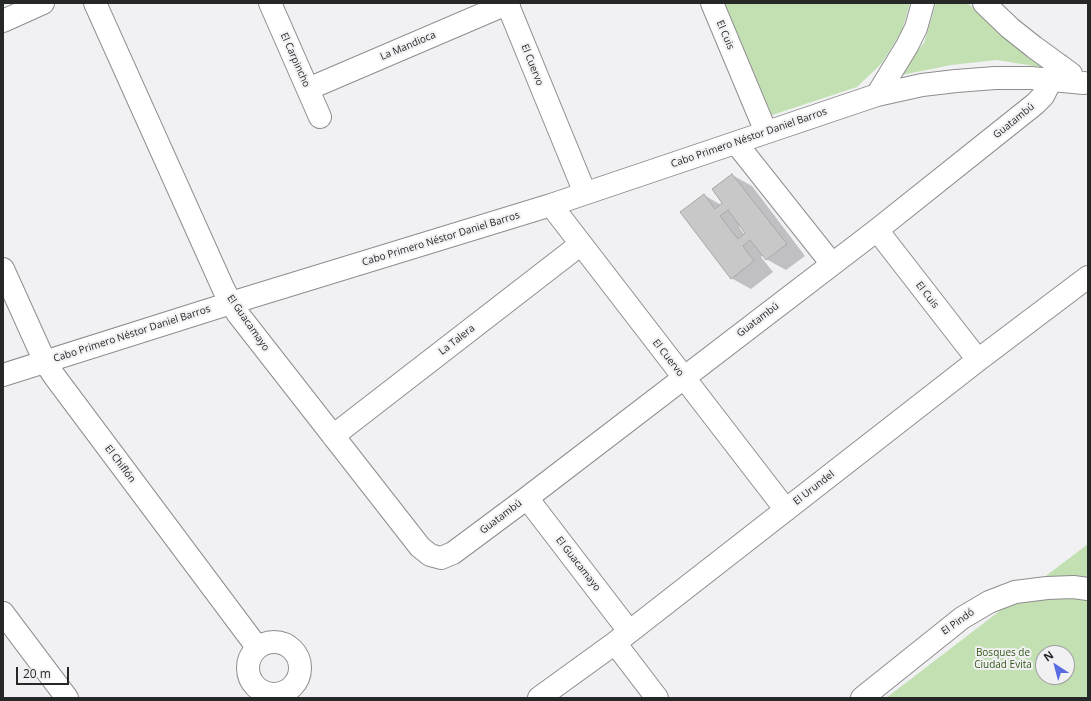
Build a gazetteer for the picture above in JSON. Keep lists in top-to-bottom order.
{
  "streets": {
    "street": [
      "El Cuis",
      "La Mandioca",
      "El Carpincho",
      "El Cuervo",
      "Guatambú",
      "Cabo Primero Néstor Daniel Barros",
      "El Guacamayo",
      "La Talera",
      "El Chiflón",
      "El Urundel",
      "El Pindó"
    ]
  },
  "crossings": [
    ["El Cuis", "Guatambú"],
    ["El Cuis", "Cabo Primero Néstor Daniel Barros"],
    ["El Cuis", "El Urundel"],
    ["La Mandioca", "El Carpincho"],
    ["La Mandioca", "El Cuervo"],
    ["El Cuervo", "Guatambú"],
    ["El Cuervo", "Cabo Primero Néstor Daniel Barros"],
    ["El Cuervo", "La Talera"],
    ["El Cuervo", "El Urundel"],
    ["Guatambú", "Cabo Primero Néstor Daniel Barros"],
    ["Guatambú", "El Guacamayo"],
    ["Cabo Primero Néstor Daniel Barros", "El Guacamayo"],
    ["Cabo Primero Néstor Daniel Barros", "El Chiflón"],
    ["El Guacamayo", "La Talera"],
    ["El Guacamayo", "El Urundel"]
  ],
  "parks": ["Bosques de Ciudad Evita"],
  "scale_bar": "20 m",
  "north": "top left"
}
